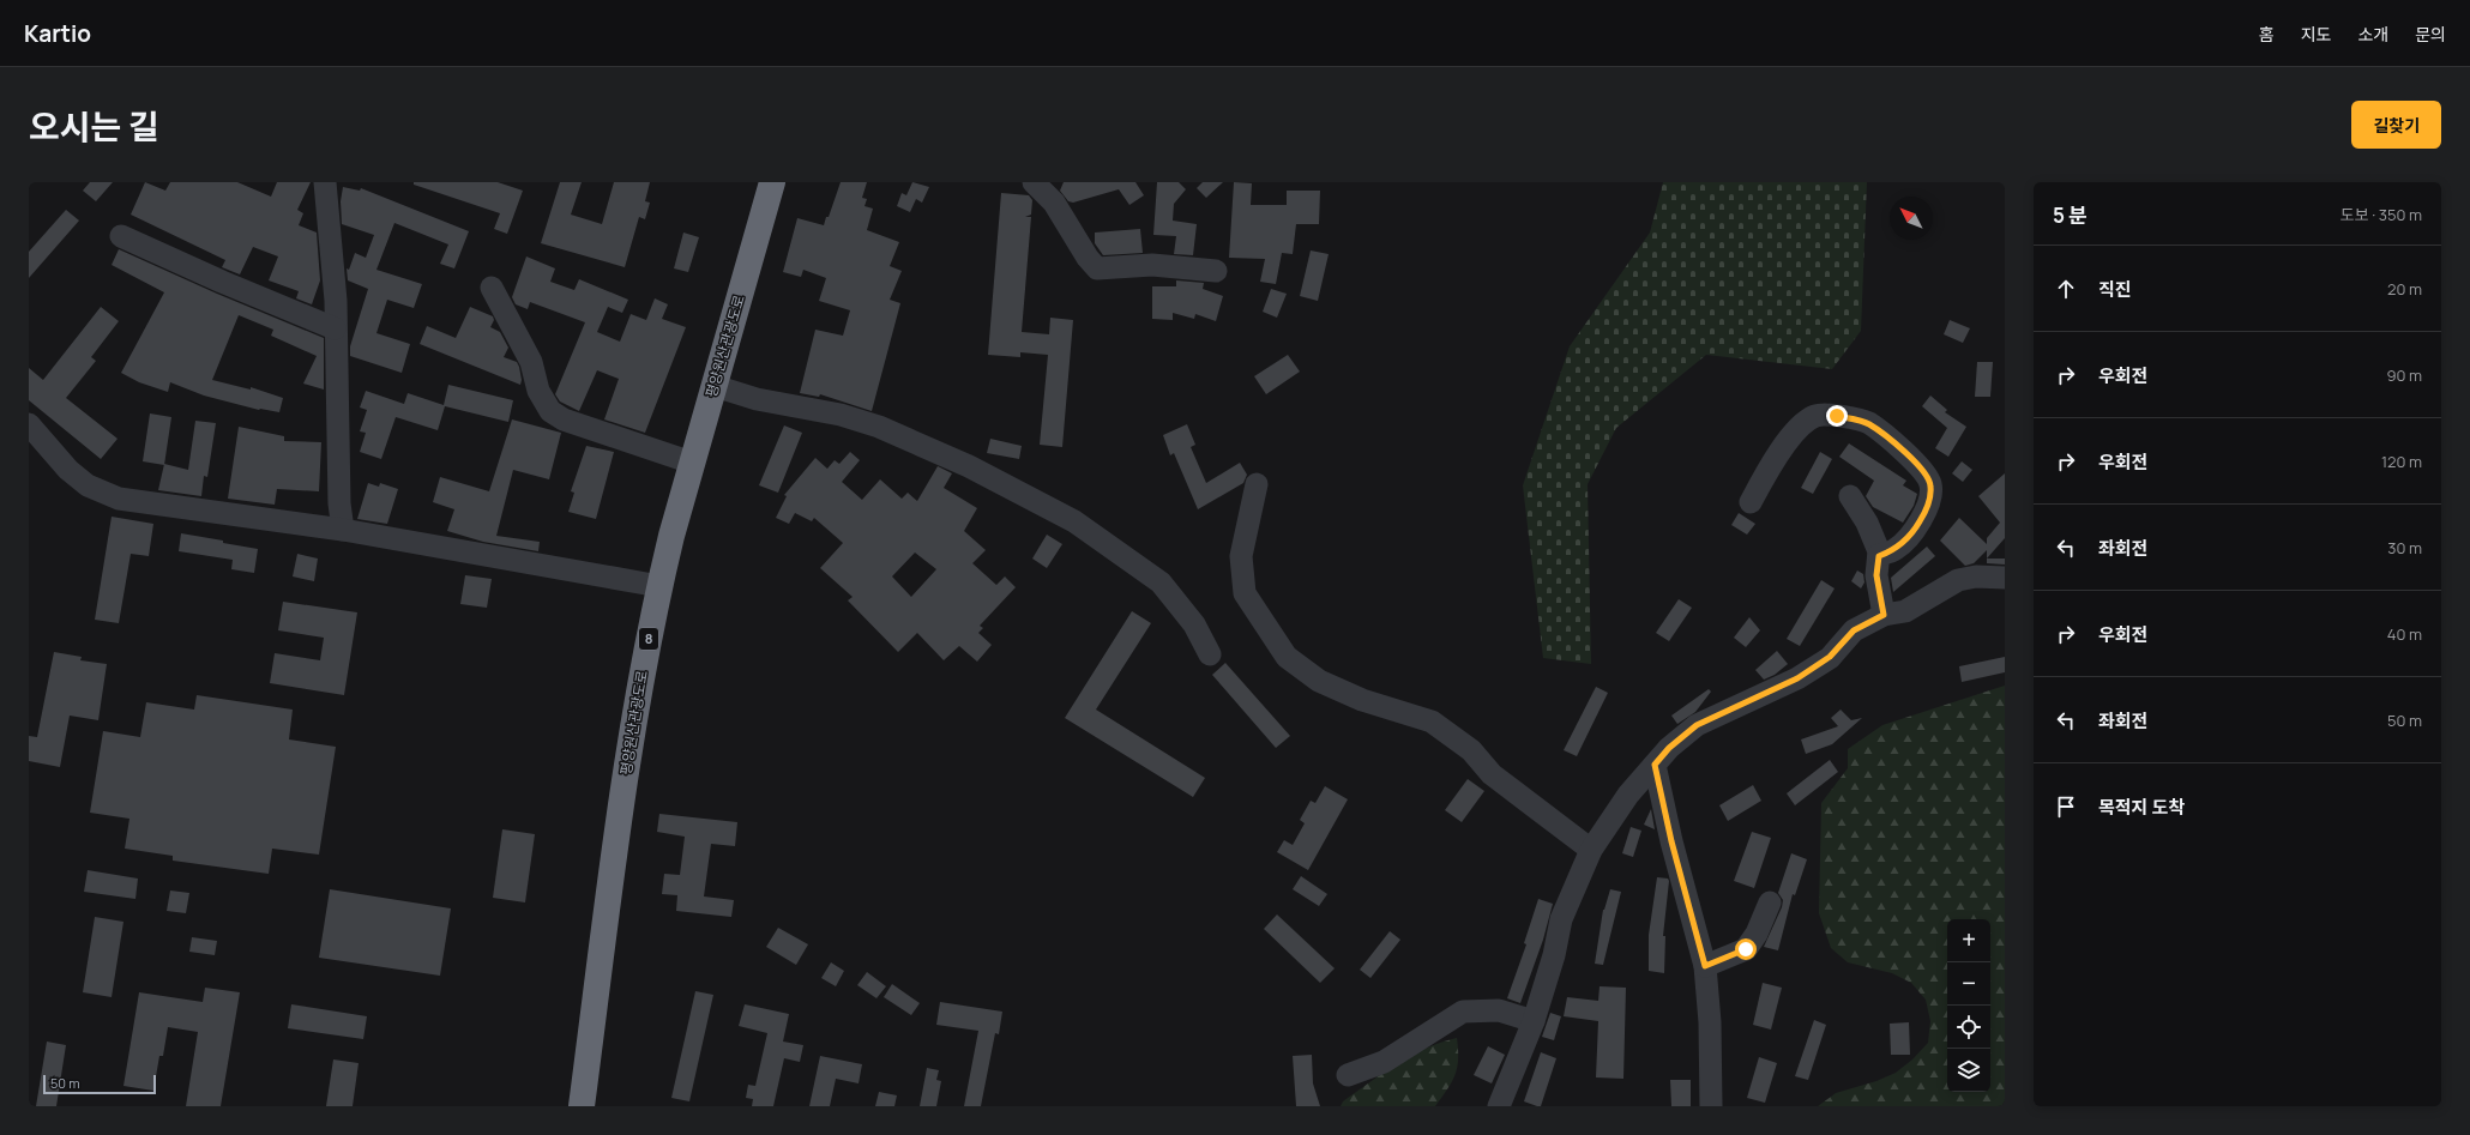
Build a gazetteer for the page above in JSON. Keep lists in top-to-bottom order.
{
  "streets": {
    "highway": ["평양원산관광도로", "8"]
  },
  "scale_bar": "50 m",
  "north": "top left",
  "page": {
    "header": "Kartio",
    "nav": [
      "홈",
      "지도",
      "소개",
      "문의"
    ],
    "title": "오시는 길",
    "buttons": "길찾기",
    "heading": ["5 분", "도보 · 350 m"],
    "list": [
      ["직진", "20 m"],
      ["우회전", "90 m"],
      ["우회전", "120 m"],
      ["좌회전", "30 m"],
      ["우회전", "40 m"],
      ["좌회전", "50 m"],
      "목적지 도착"
    ],
    "map_buttons": ["+", "−"],
    "scale": "50 m"
  }
}
